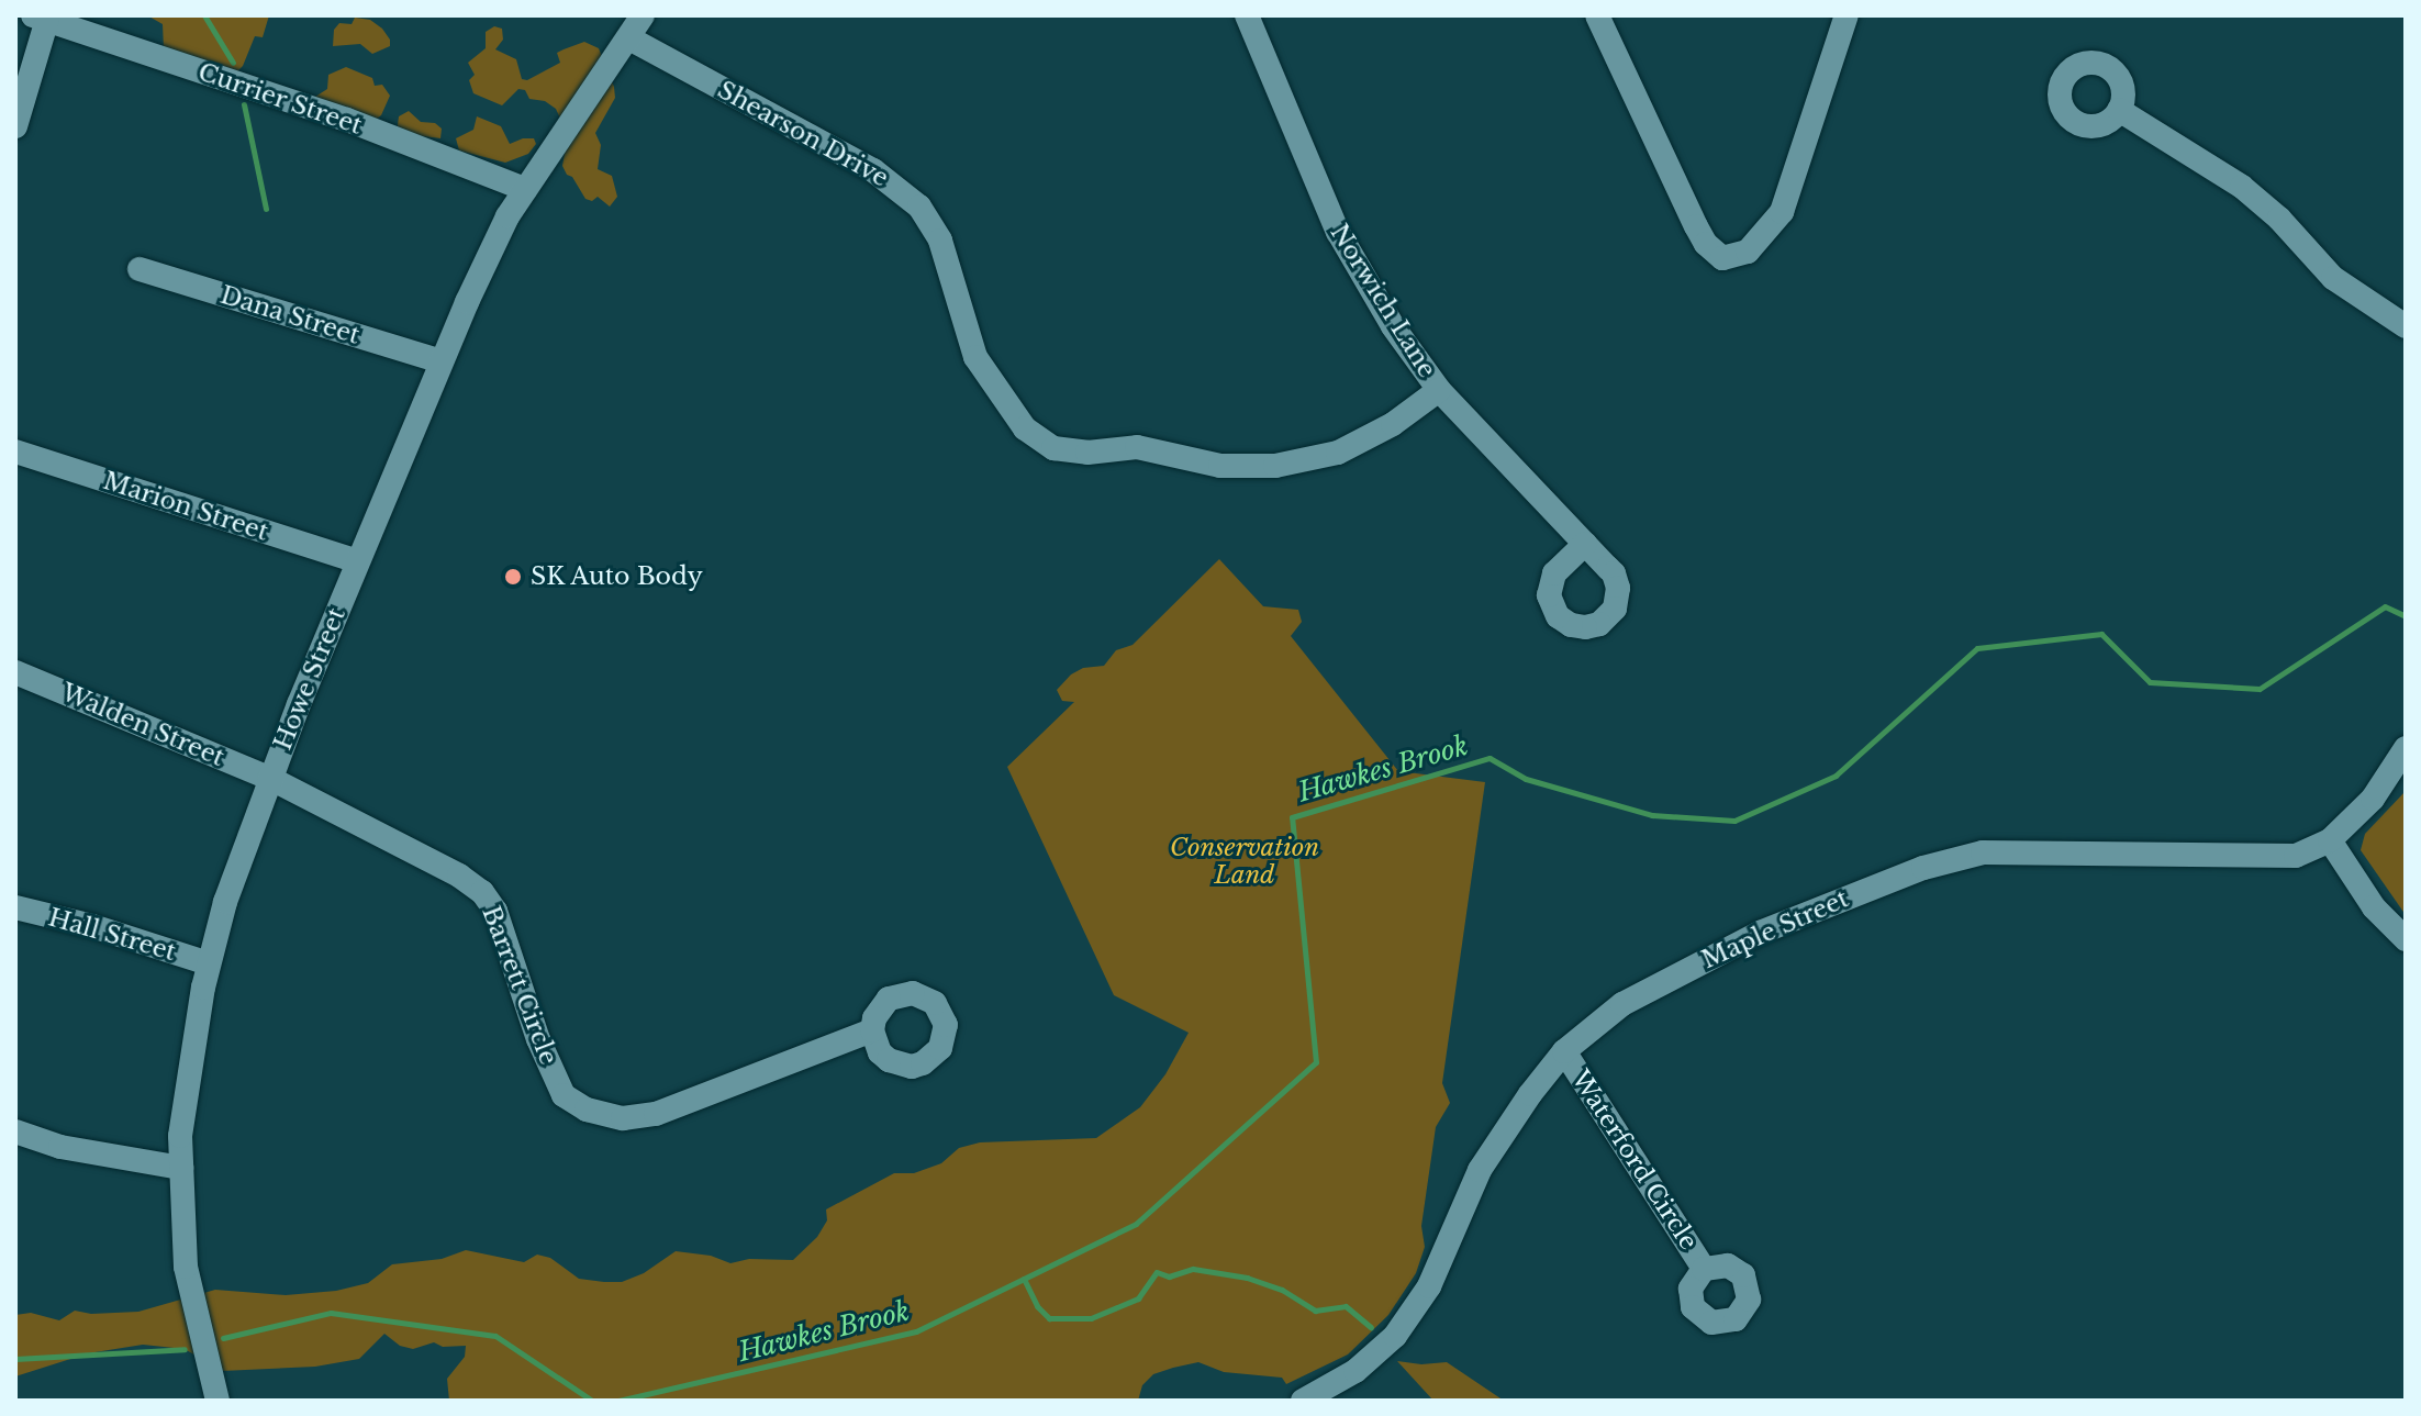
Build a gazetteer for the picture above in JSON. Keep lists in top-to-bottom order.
{
  "streets": {
    "street": [
      "Currier Street",
      "Shearson Drive",
      "Norwich Lane",
      "Dana Street",
      "Marion Street",
      "Howe Street",
      "Walden Street",
      "Maple Street",
      "Hall Street",
      "Barrett Circle",
      "Waterford Circle"
    ]
  },
  "crossings": [
    ["Currier Street", "Howe Street"],
    ["Shearson Drive", "Norwich Lane"],
    ["Shearson Drive", "Howe Street"],
    ["Dana Street", "Howe Street"],
    ["Marion Street", "Howe Street"],
    ["Howe Street", "Walden Street"],
    ["Howe Street", "Hall Street"],
    ["Howe Street", "Barrett Circle"],
    ["Walden Street", "Barrett Circle"],
    ["Maple Street", "Waterford Circle"]
  ],
  "water": ["Hawkes Brook"],
  "parks": ["Conservation Land"],
  "places": ["SK Auto Body"]
}
